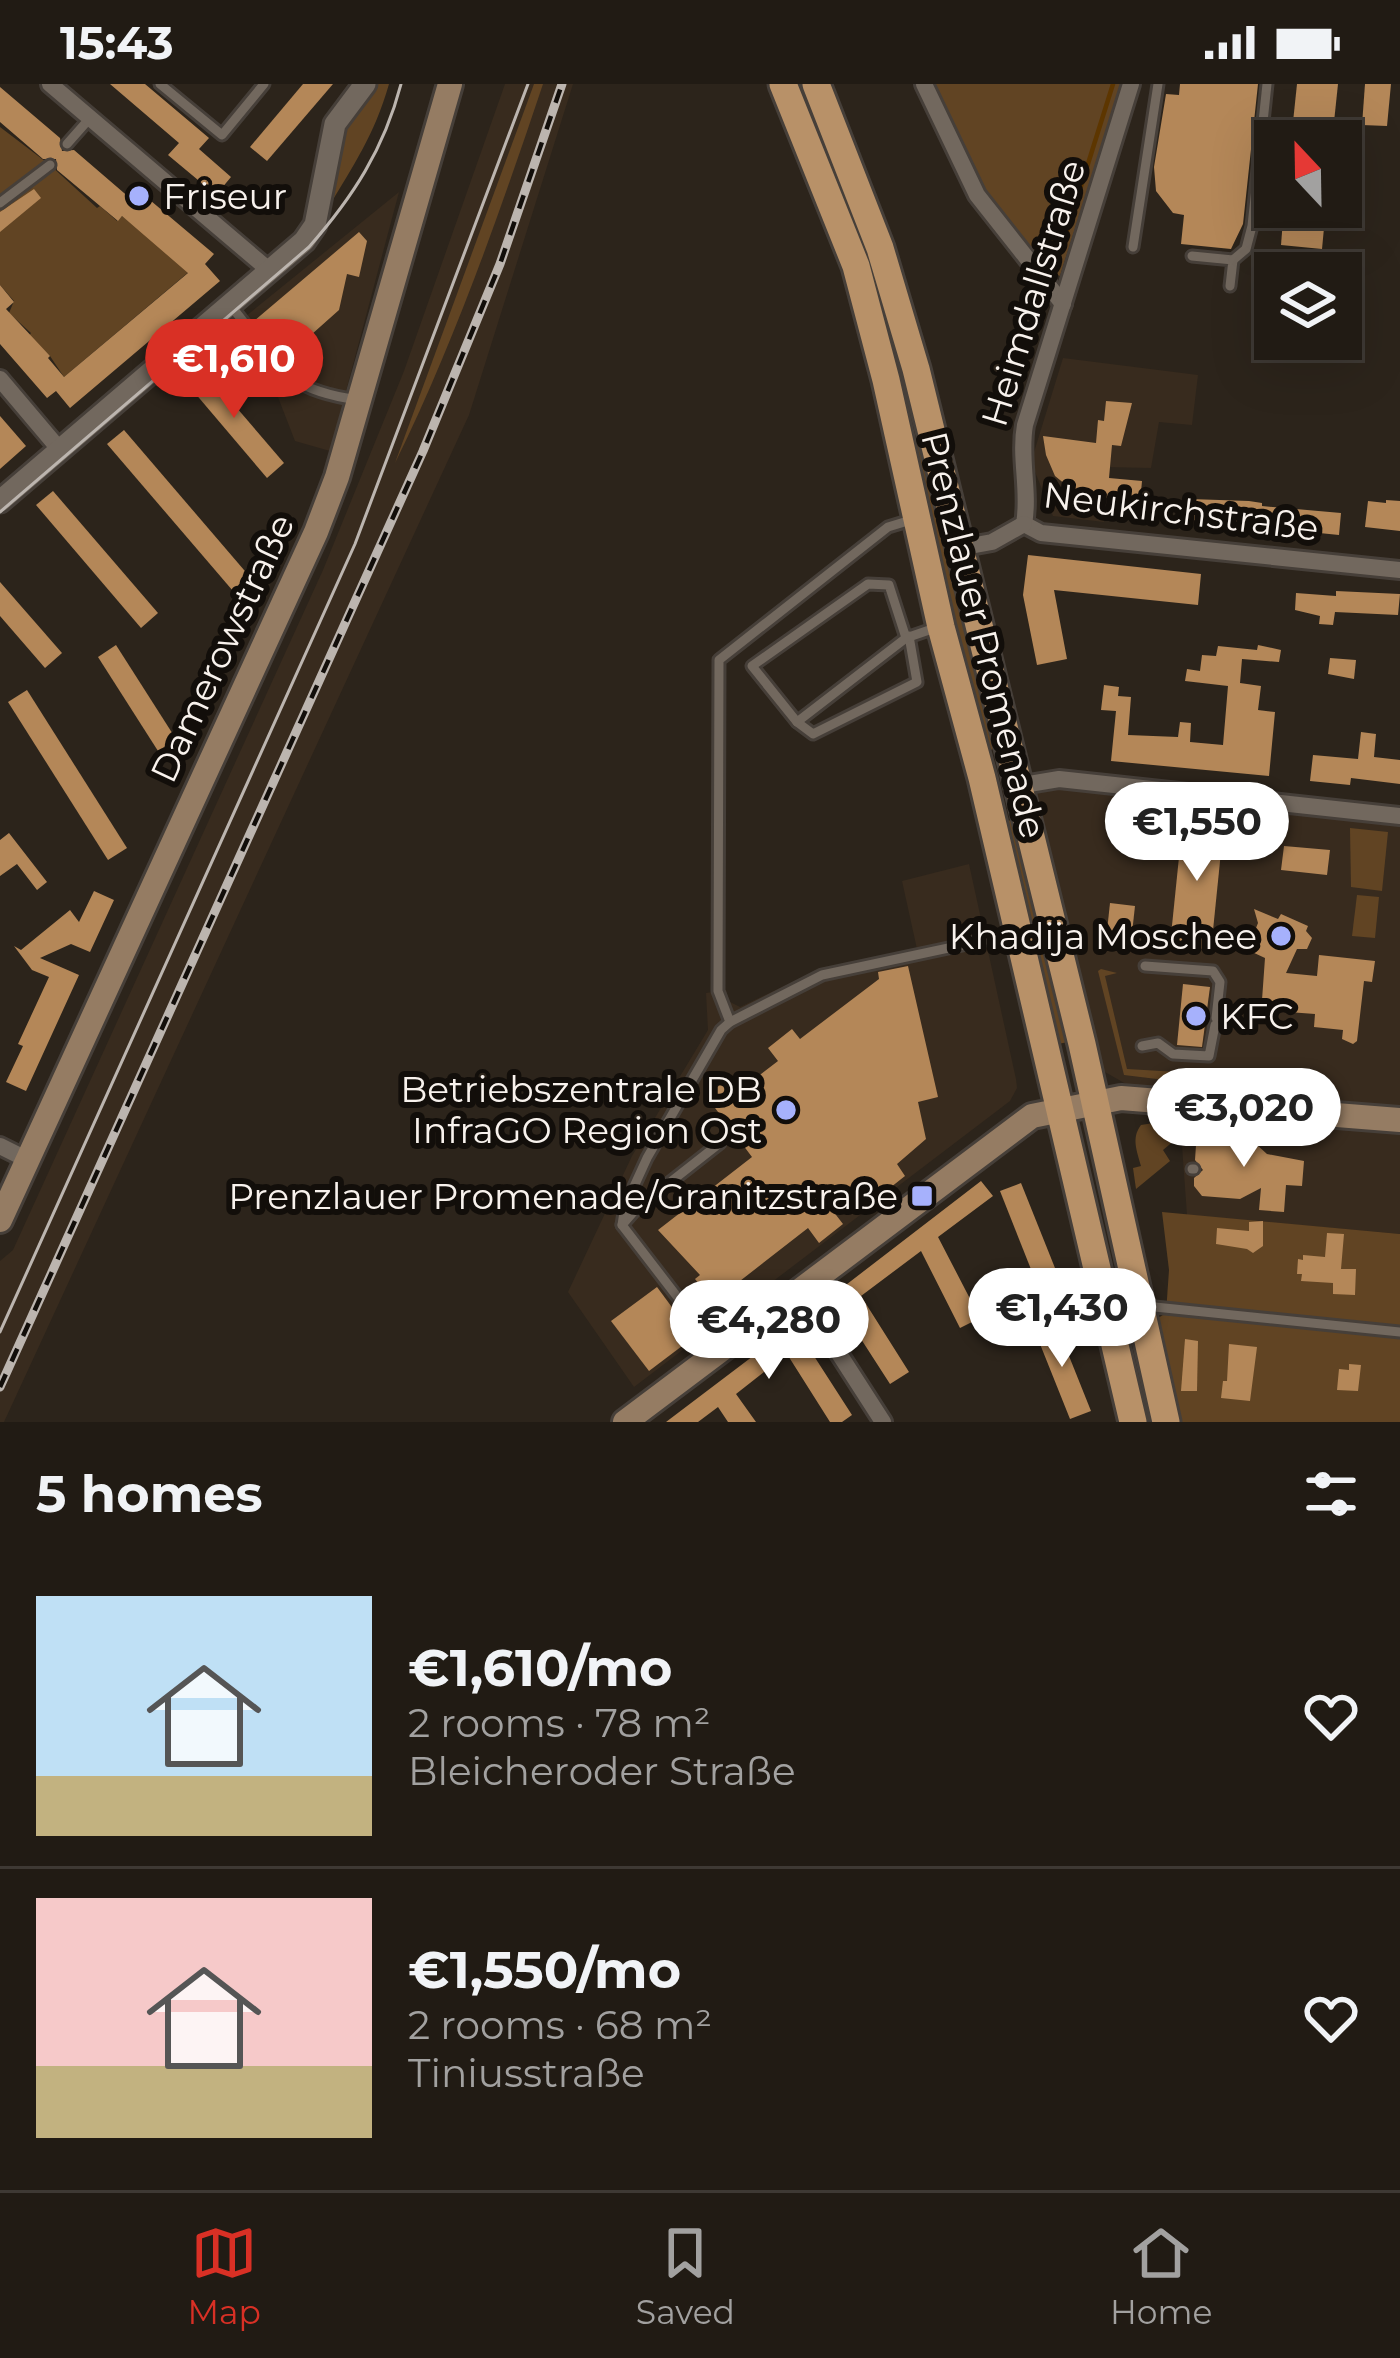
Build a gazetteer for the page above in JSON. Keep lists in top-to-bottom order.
{
  "streets": {
    "main road": ["Prenzlauer Promenade", "Damerowstraße"],
    "street": ["Heimdallstraße", "Neukirchstraße"]
  },
  "crossings": [
    ["Heimdallstraße", "Neukirchstraße"],
    ["Neukirchstraße", "Prenzlauer Promenade"]
  ],
  "places": {
    "other": [
      "Friseur",
      "Khadija Moschee",
      "KFC",
      "Betriebszentrale DB InfraGO Region Ost"
    ],
    "transit": ["Prenzlauer Promenade/Granitzstraße"]
  },
  "north": "top",
  "page": {
    "status": "15:43",
    "price": [
      "€1,610",
      "€1,550",
      "€3,020",
      "€1,430",
      "€4,280"
    ],
    "heading": "5 homes",
    "list": [
      {
        "name": "€1,610/mo",
        "note": "2 rooms · 78 m² · Bleicheroder Straße"
      },
      {
        "name": "€1,550/mo",
        "note": "2 rooms · 68 m² · Tiniusstraße"
      }
    ],
    "tabs": ["Map", "Saved", "Home"]
  }
}
